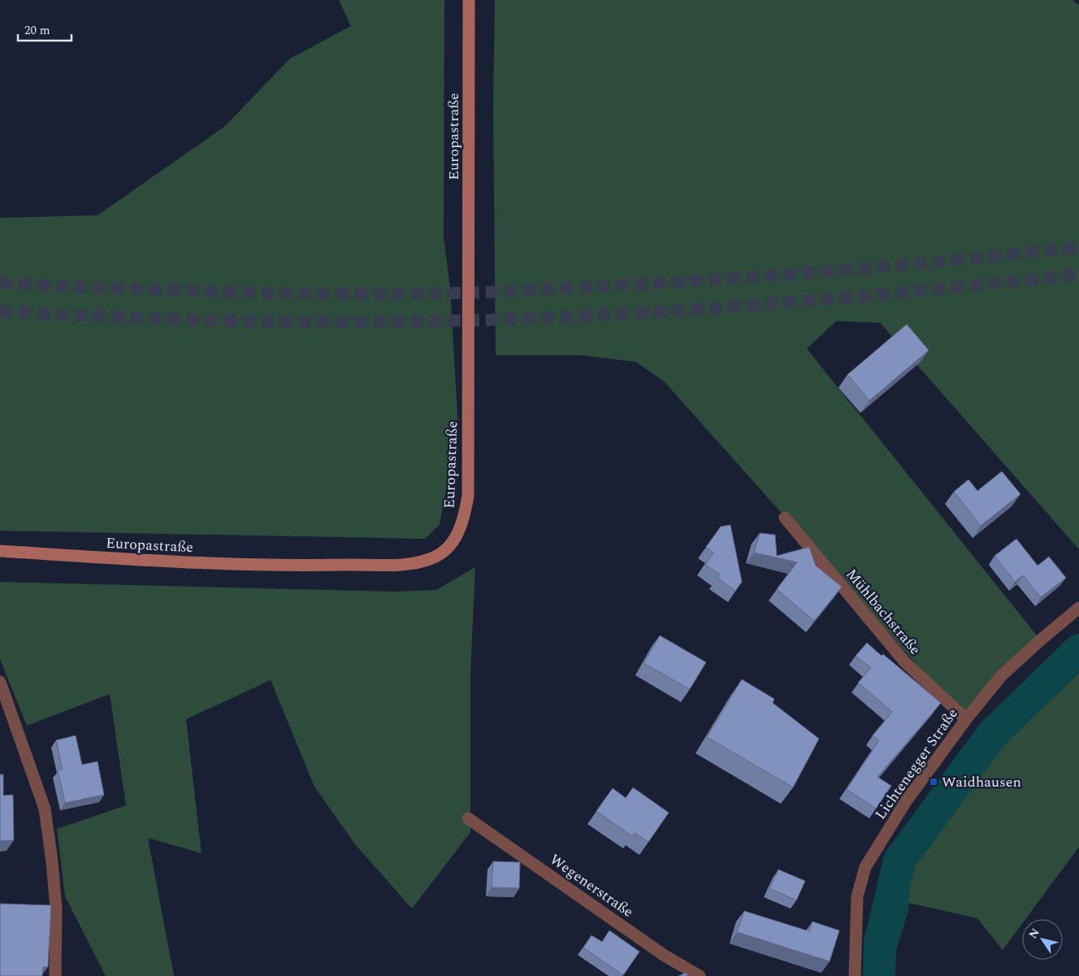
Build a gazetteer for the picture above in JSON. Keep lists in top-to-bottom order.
{
  "streets": {
    "street": [
      "Europastraße",
      "Mühlbachstraße",
      "Lichtenegger Straße",
      "Wegenerstraße"
    ]
  },
  "crossings": [
    ["Mühlbachstraße", "Lichtenegger Straße"]
  ],
  "places": {
    "transit": ["Waidhausen"]
  },
  "scale_bar": "20 m",
  "north": "top left"
}
